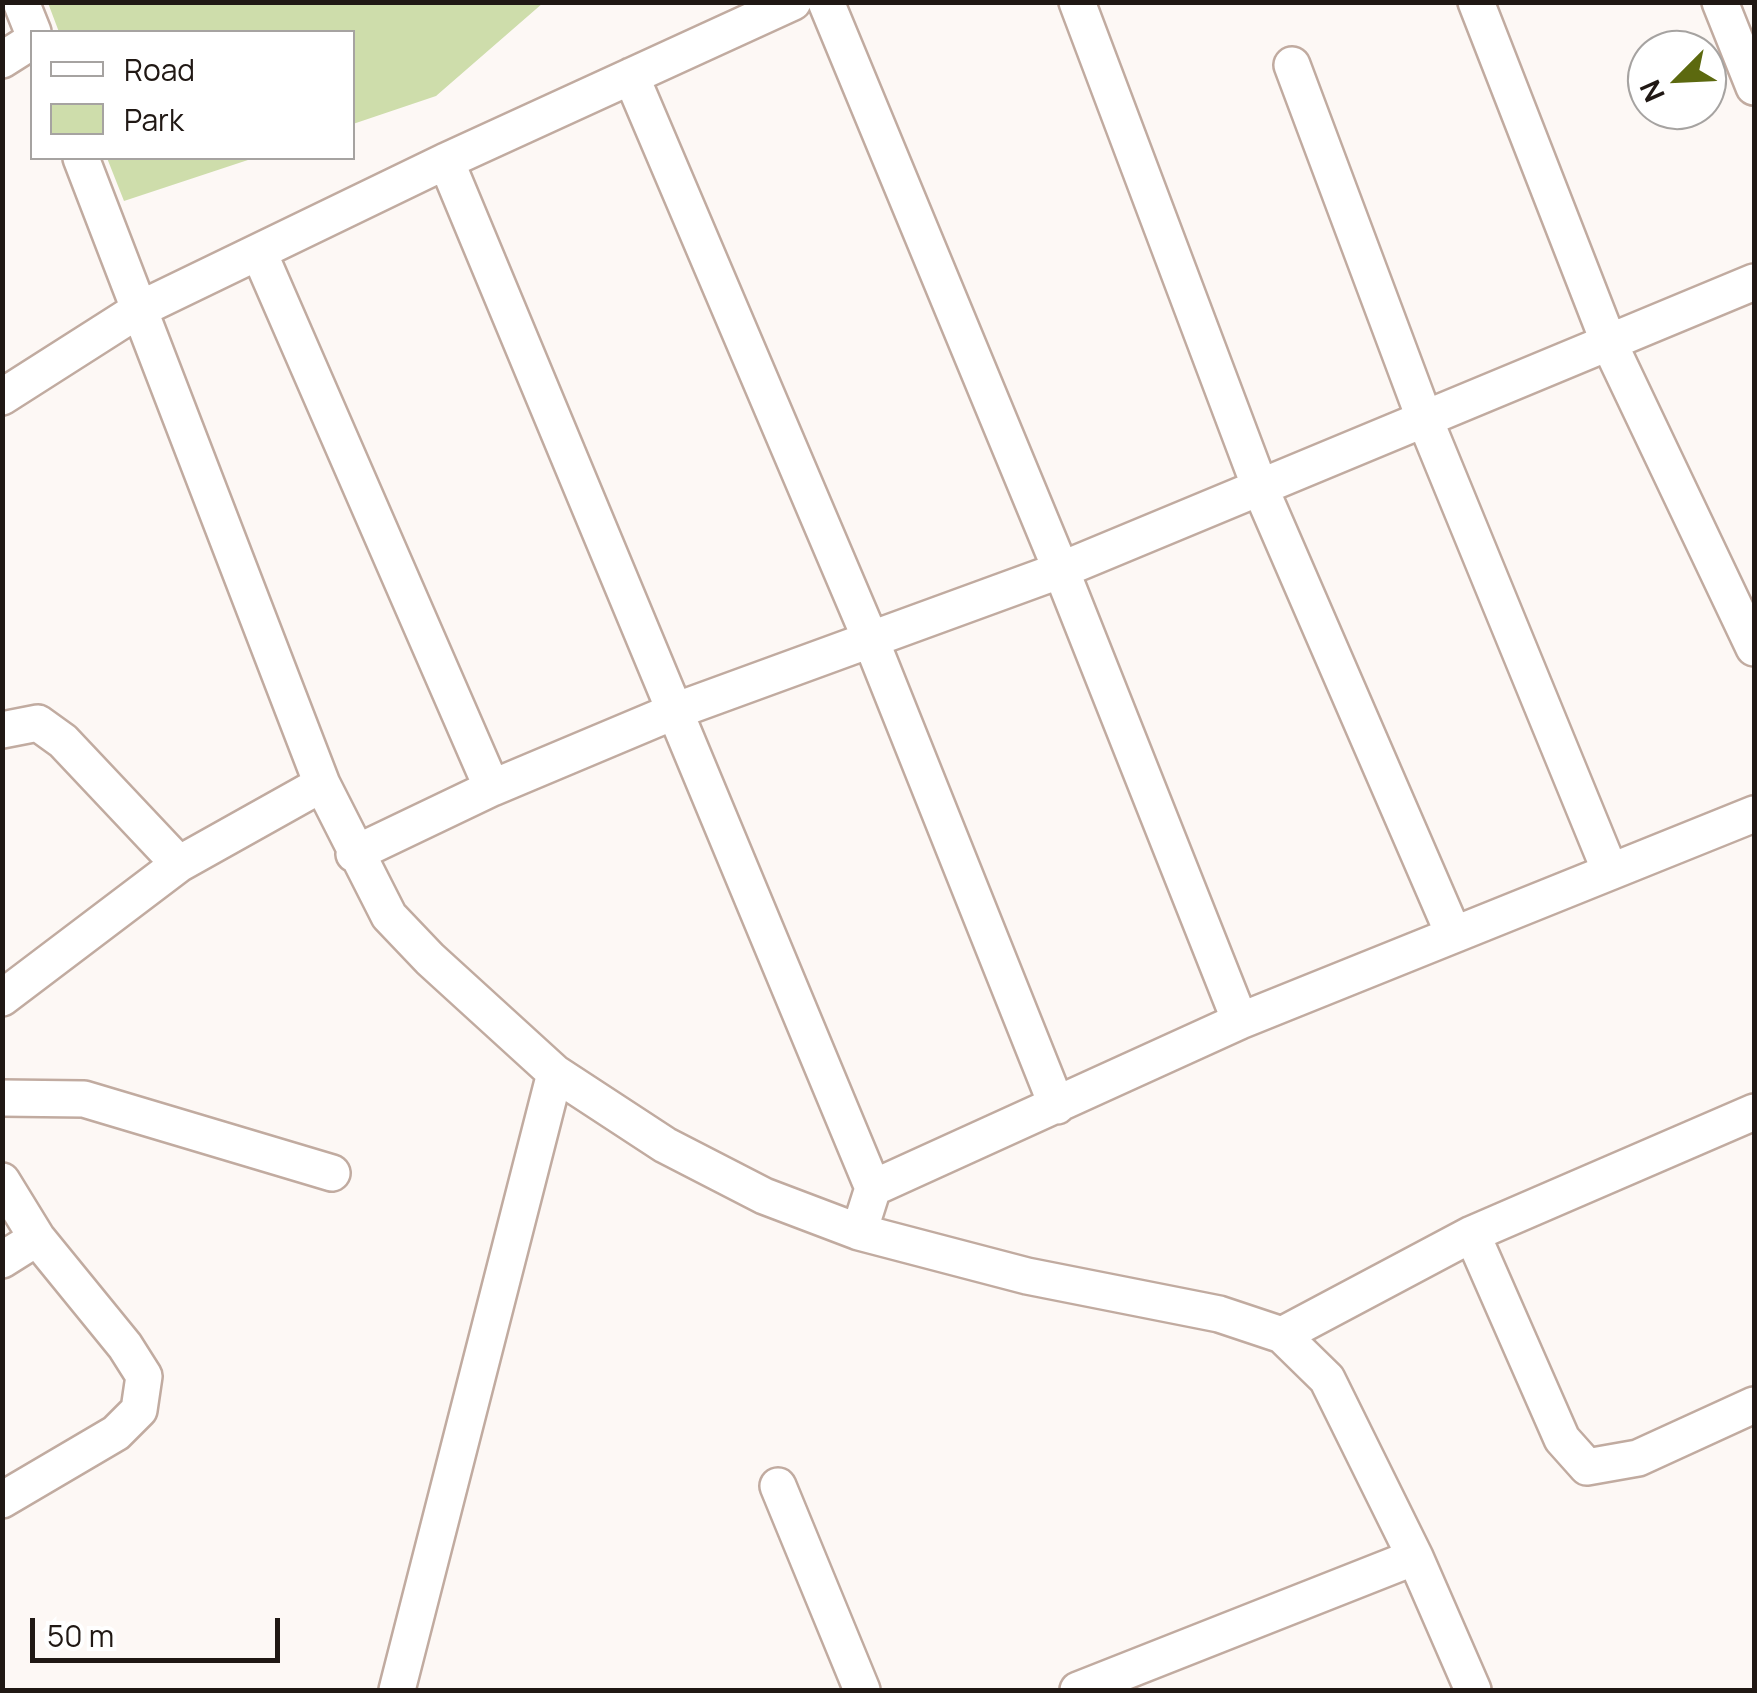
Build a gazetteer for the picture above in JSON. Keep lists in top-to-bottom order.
{
  "legend": ["Road", "Park"],
  "scale_bar": "50 m",
  "north": "bottom left"
}
